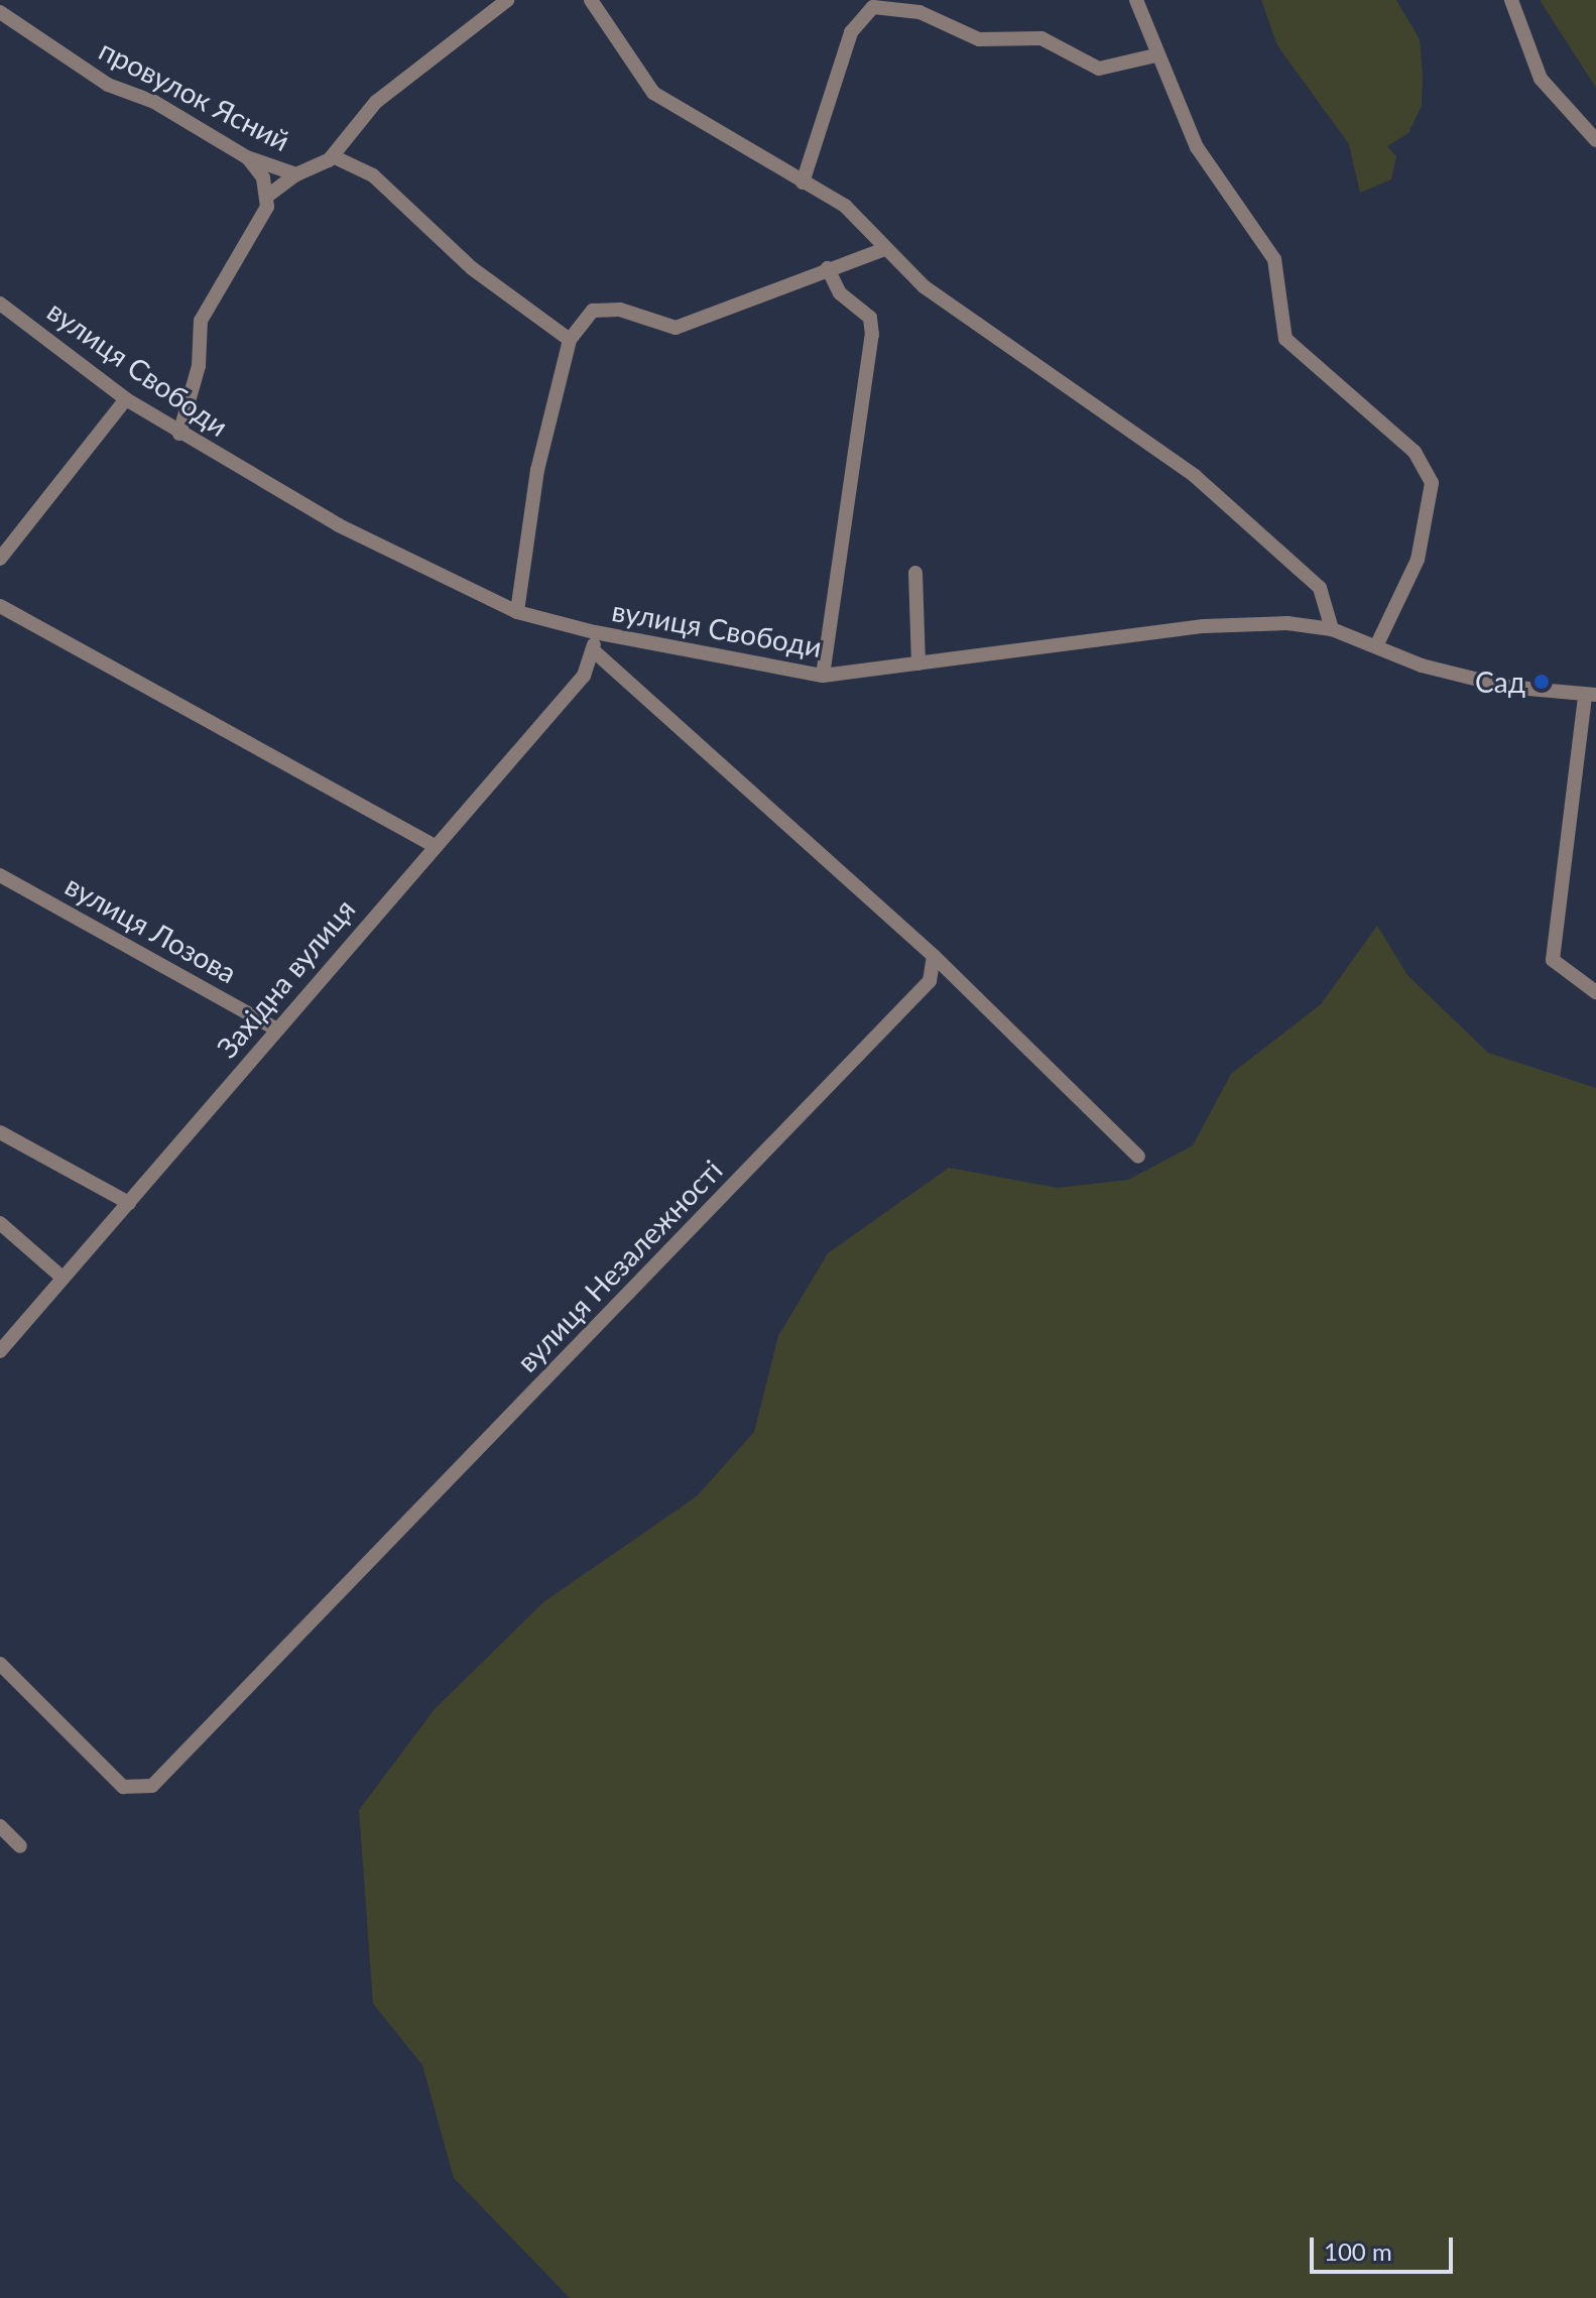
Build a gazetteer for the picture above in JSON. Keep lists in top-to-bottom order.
{
  "streets": {
    "street": [
      "провулок Ясний",
      "вулиця Свободи",
      "вулиця Лозова",
      "Західна вулиця",
      "вулиця Незалежності"
    ]
  },
  "crossings": [
    ["вулиця Свободи", "Західна вулиця"],
    ["вулиця Лозова", "Західна вулиця"]
  ],
  "places": ["Сад"],
  "scale_bar": "100 m"
}
